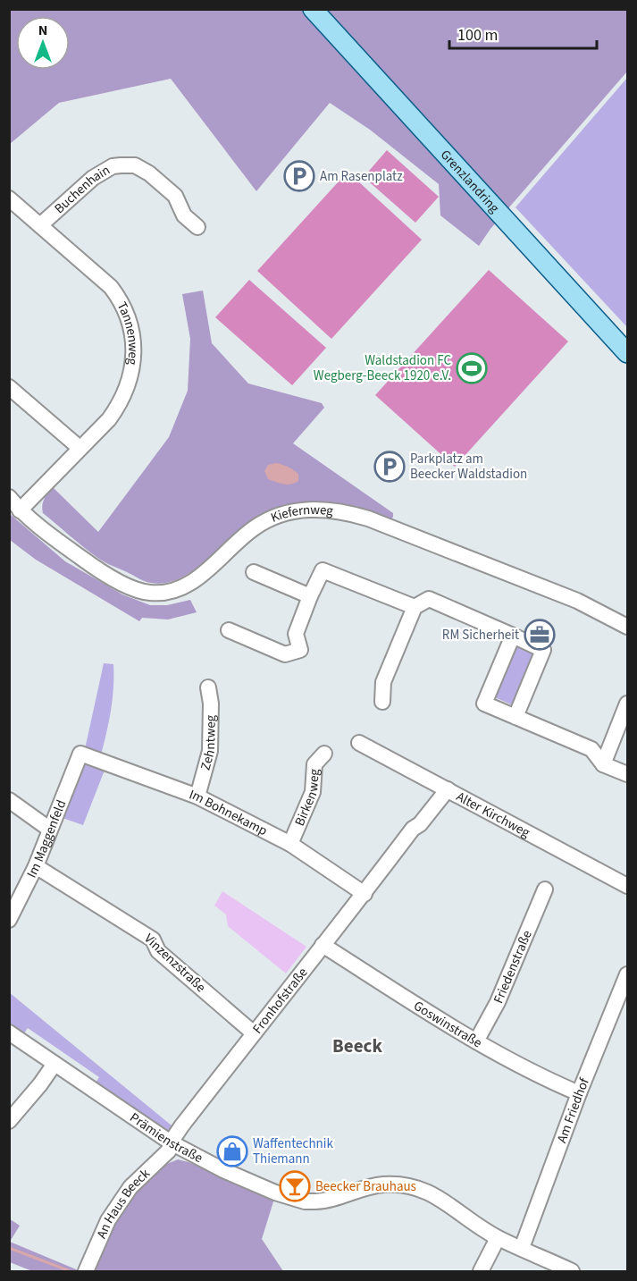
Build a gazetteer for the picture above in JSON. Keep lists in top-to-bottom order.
{
  "streets": {
    "main road": ["Grenzlandring"],
    "street": [
      "Buchenhain",
      "Tannenweg",
      "Kiefernweg",
      "Zehntweg",
      "Birkenweg",
      "Im Bohnekamp",
      "Alter Kirchweg",
      "Im Maggenfeld",
      "Vinzenzstraße",
      "Friedenstraße",
      "Fronhofstraße",
      "Goswinstraße",
      "Am Friedhof",
      "Prämienstraße",
      "An Haus Beeck"
    ]
  },
  "crossings": [
    ["Buchenhain", "Tannenweg"],
    ["Tannenweg", "Kiefernweg"],
    ["Zehntweg", "Im Bohnekamp"],
    ["Birkenweg", "Im Bohnekamp"],
    ["Im Bohnekamp", "Im Maggenfeld"],
    ["Im Bohnekamp", "Fronhofstraße"],
    ["Alter Kirchweg", "Fronhofstraße"],
    ["Im Maggenfeld", "Vinzenzstraße"],
    ["Vinzenzstraße", "Fronhofstraße"],
    ["Friedenstraße", "Goswinstraße"],
    ["Fronhofstraße", "Goswinstraße"],
    ["Fronhofstraße", "Prämienstraße"],
    ["Fronhofstraße", "An Haus Beeck"],
    ["Goswinstraße", "Am Friedhof"],
    ["Am Friedhof", "Prämienstraße"],
    ["Prämienstraße", "An Haus Beeck"]
  ],
  "districts": ["Beeck"],
  "places": {
    "parking": ["Am Rasenplatz", "Parkplatz am Beecker Waldstadion"],
    "sports": ["Waldstadion FC Wegberg-Beeck 1920 e.V."],
    "office": ["RM Sicherheit"],
    "shop": ["Waffentechnik Thiemann"],
    "bar": ["Beecker Brauhaus"]
  },
  "scale_bar": "100 m",
  "north": "top"
}
